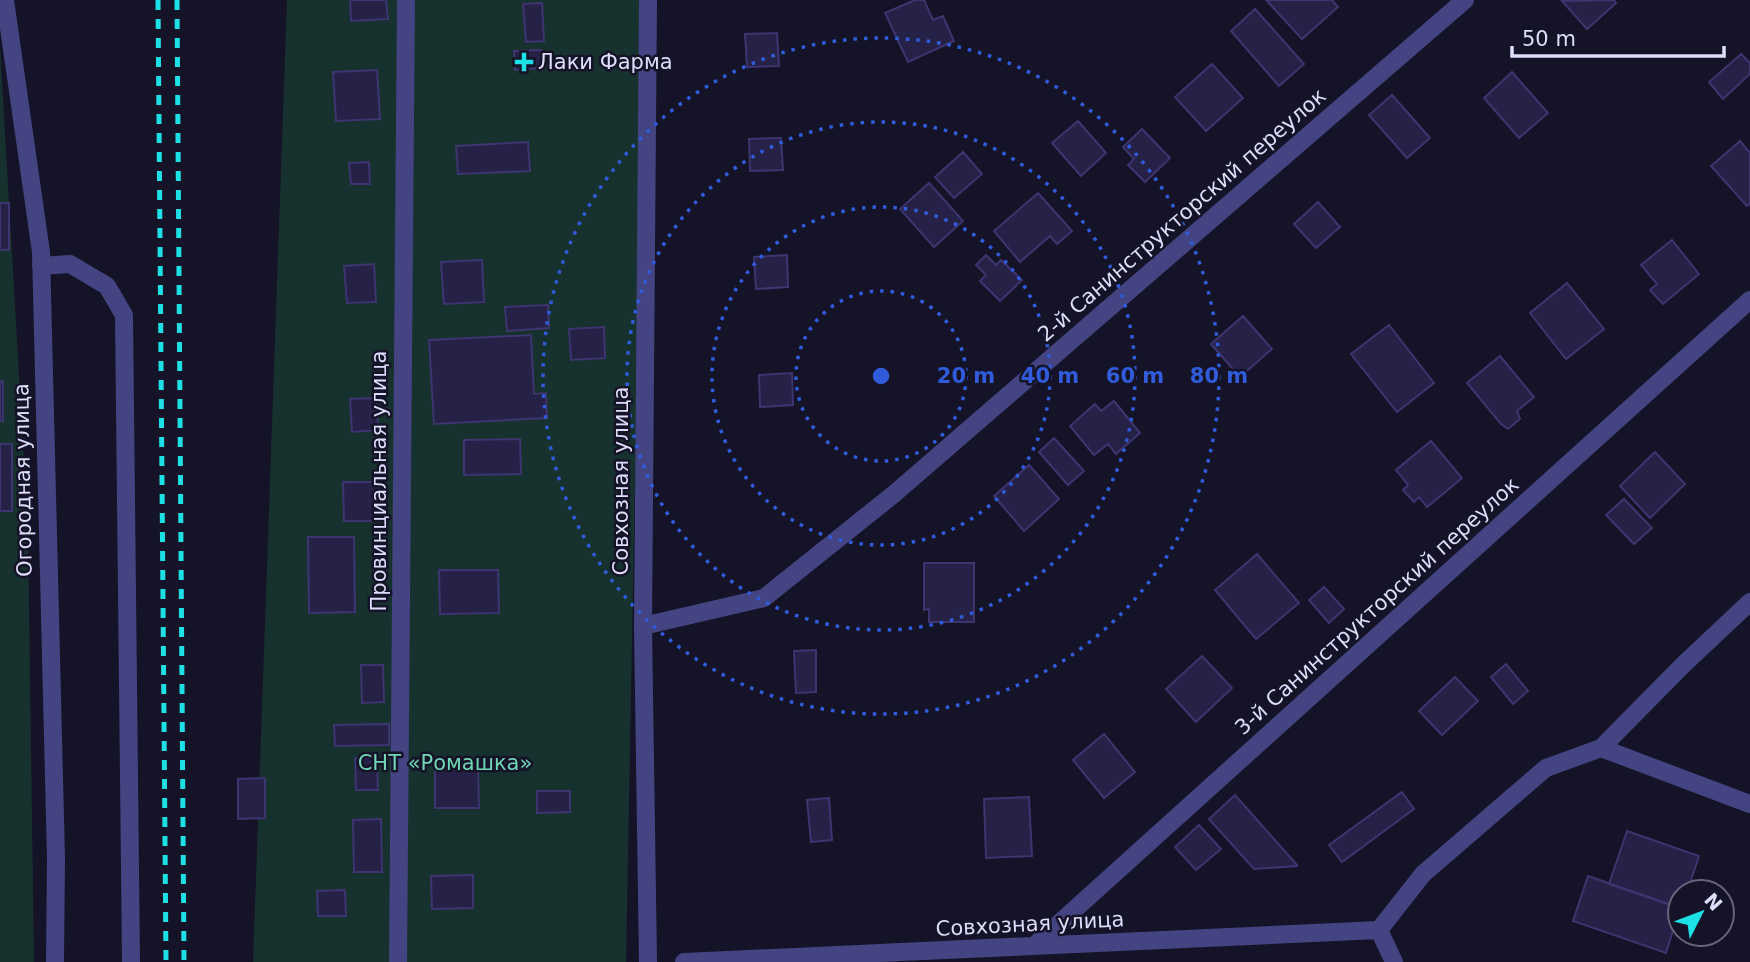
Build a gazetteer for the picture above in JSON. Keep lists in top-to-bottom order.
{
  "streets": {
    "street": [
      "2-й Санинструкторский переулок",
      "Огородная улица",
      "Провинциальная улица",
      "Совхозная улица",
      "3-й Санинструкторский переулок"
    ]
  },
  "crossings": [
    ["2-й Санинструкторский переулок", "Совхозная улица"],
    ["Совхозная улица", "3-й Санинструкторский переулок"]
  ],
  "parks": ["СНТ «Ромашка»"],
  "places": {
    "health": ["Лаки Фарма"]
  },
  "scale_bar": "50 m",
  "north": "top right",
  "rings": [
    "20 m",
    "40 m",
    "60 m",
    "80 m"
  ]
}
